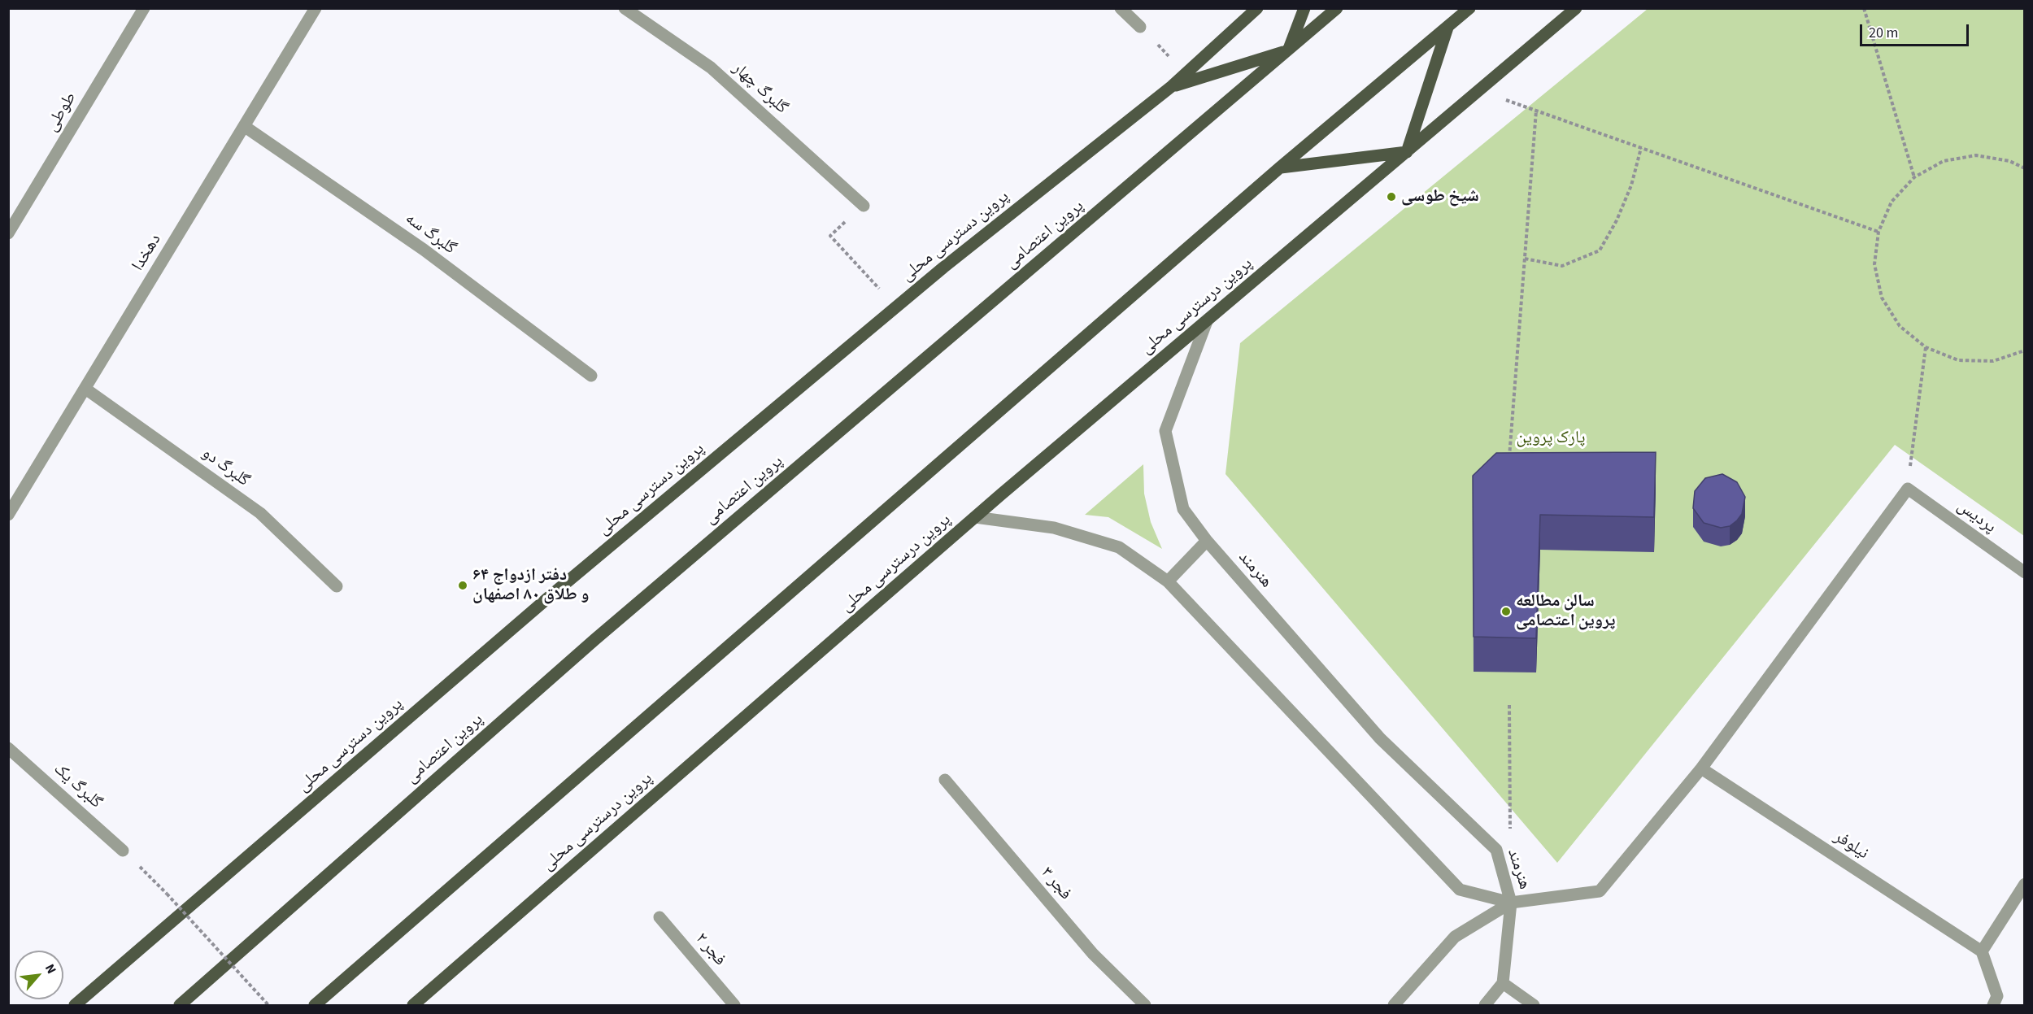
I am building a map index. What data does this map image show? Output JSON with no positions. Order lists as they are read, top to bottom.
{
  "streets": {
    "main road": ["پروین اعتصامی", "پروین دسترسی محلی", "پروین درسترسی محلی"],
    "street": [
      "گلبرگ چهار",
      "طوطی",
      "گلبرگ سه",
      "دهخدا",
      "گلبرگ دو",
      "پردیس",
      "هنرمند",
      "گلبرگ یک",
      "نیلوفر",
      "فجر ۳",
      "فجر ۲"
    ]
  },
  "crossings": [
    ["گلبرگ سه", "دهخدا"],
    ["دهخدا", "گلبرگ دو"],
    ["پروین درسترسی محلی", "هنرمند"]
  ],
  "parks": ["پارک پروین"],
  "places": ["شیخ طوسی", "دفتر ازدواج ۶۴ و طلاق ۸۰ اصفهان", "سالن مطالعه پروین اعتصامی"],
  "scale_bar": "20 m",
  "north": "top right"
}
